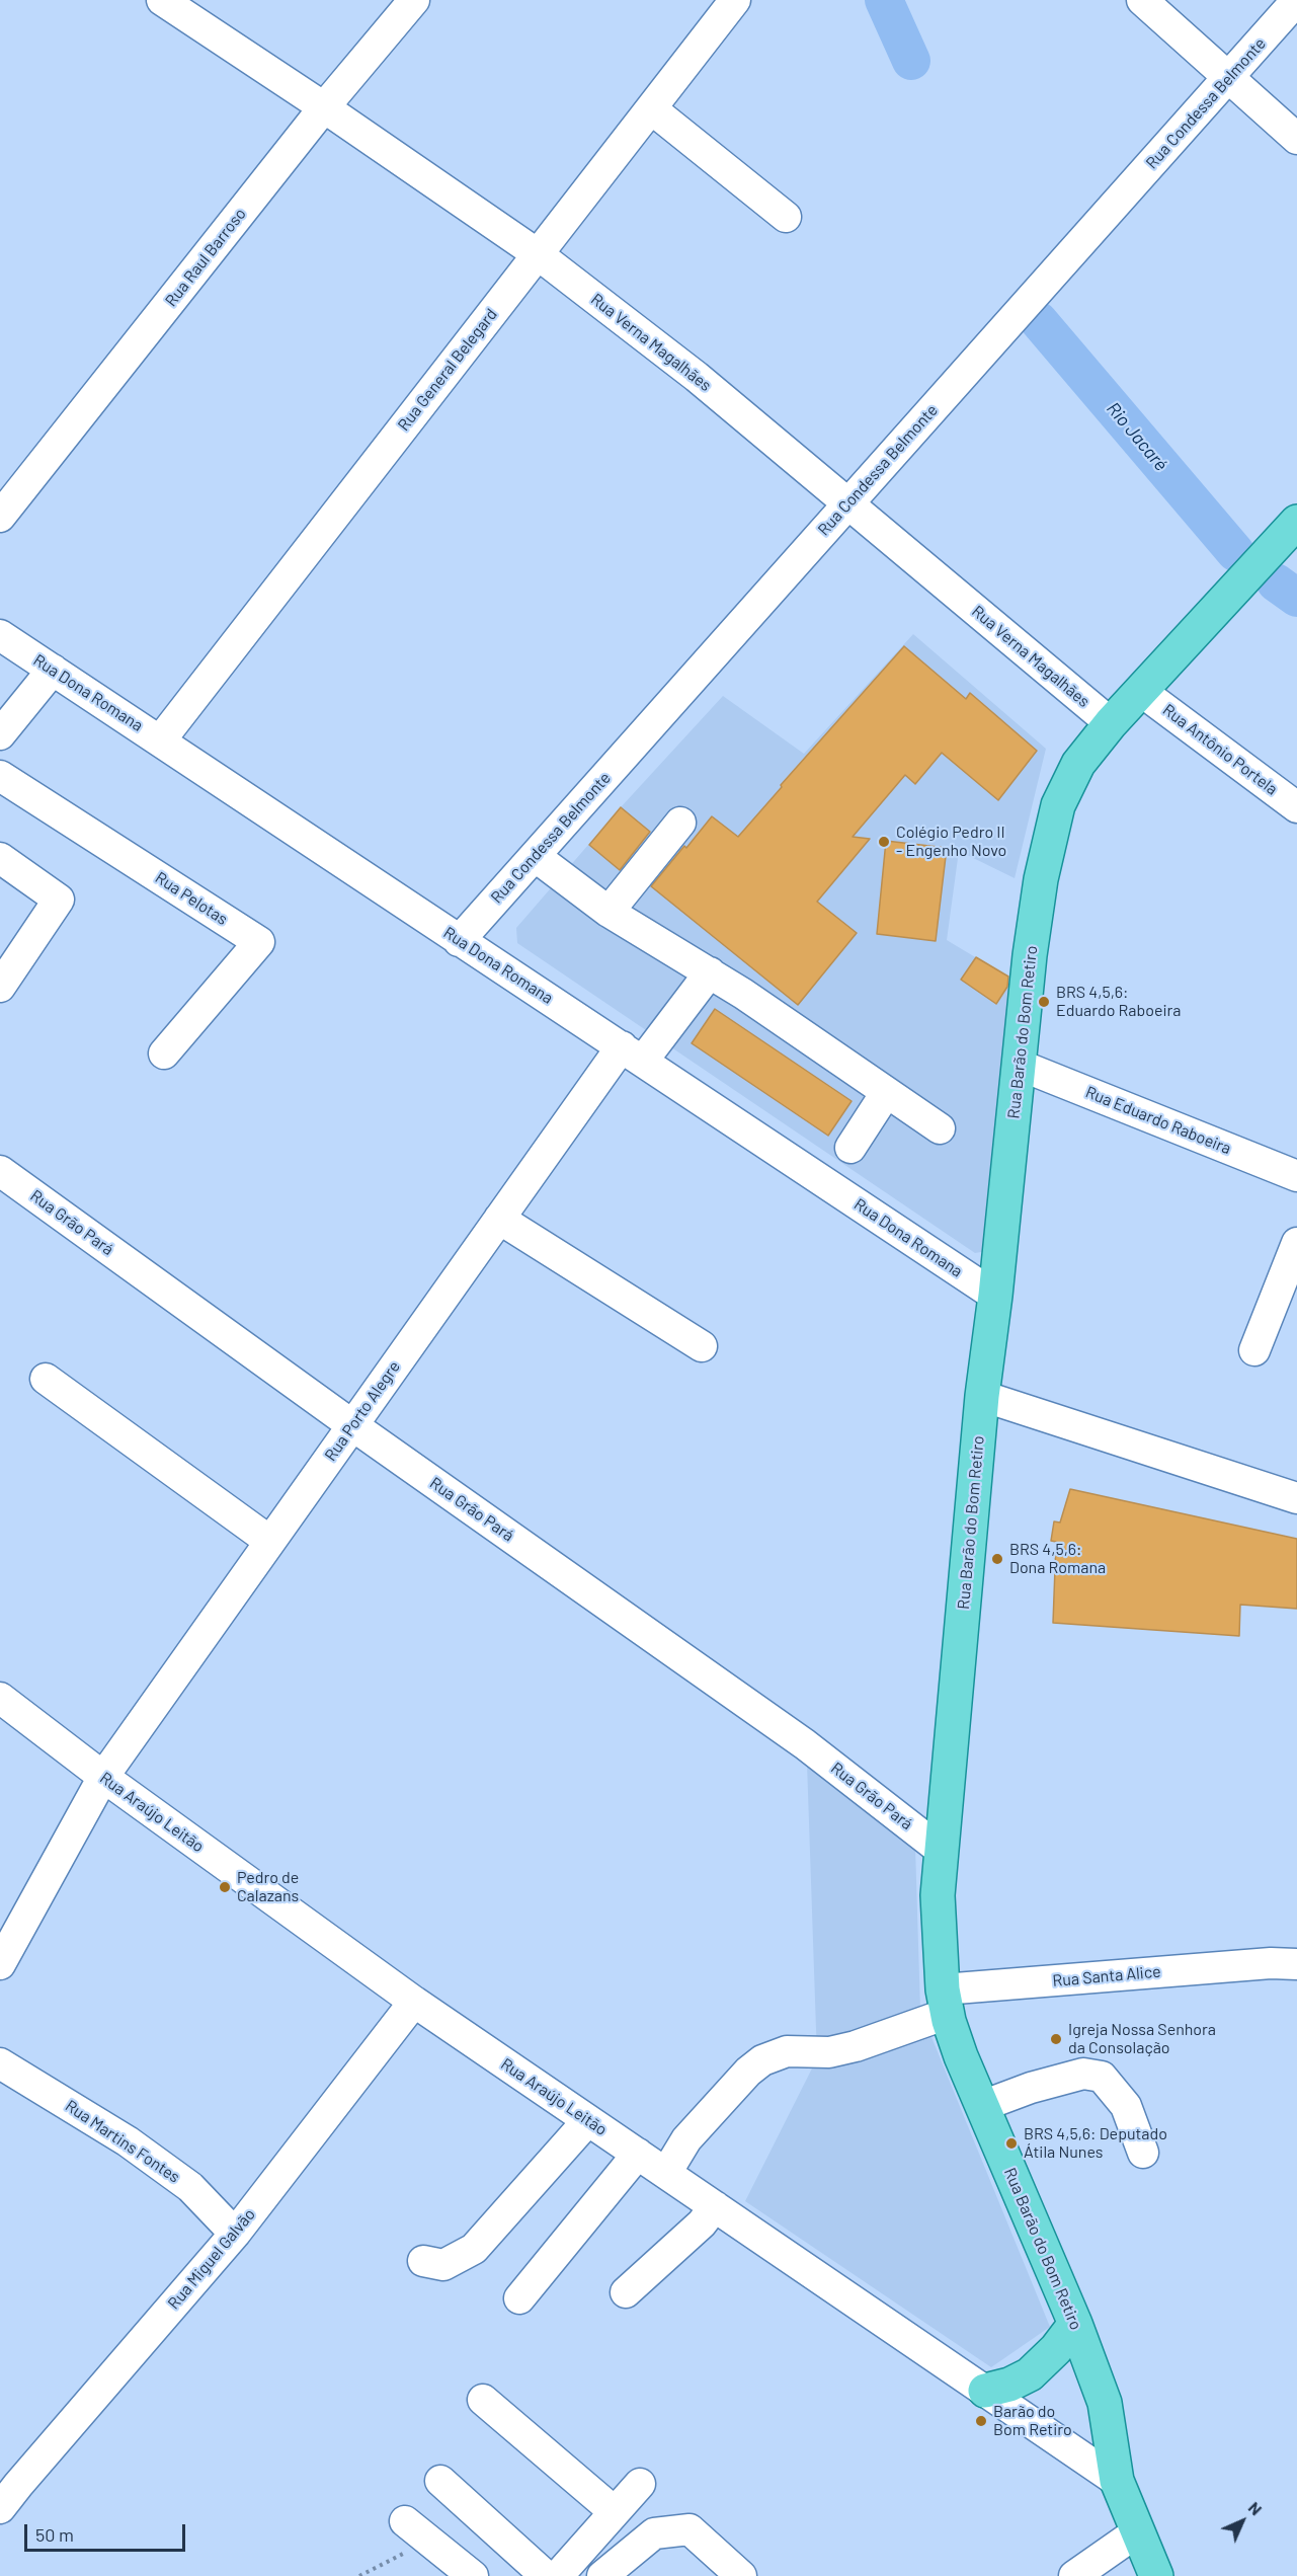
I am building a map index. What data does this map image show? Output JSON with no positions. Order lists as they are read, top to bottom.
{
  "streets": {
    "main road": ["Rua Barão do Bom Retiro"],
    "street": [
      "Rua Condessa Belmonte",
      "Rua Raul Barroso",
      "Rua Verna Magalhães",
      "Rua General Belegard",
      "Rua Dona Romana",
      "Rua Antônio Portela",
      "Rua Pelotas",
      "Rua Eduardo Raboeira",
      "Rua Grão Pará",
      "Rua Porto Alegre",
      "Rua Araújo Leitão",
      "Rua Santa Alice",
      "Rua Martins Fontes",
      "Rua Miguel Galvão"
    ]
  },
  "crossings": [
    ["Rua Condessa Belmonte", "Rua Verna Magalhães"],
    ["Rua Condessa Belmonte", "Rua Dona Romana"],
    ["Rua Raul Barroso", "Rua Verna Magalhães"],
    ["Rua Verna Magalhães", "Rua General Belegard"],
    ["Rua Verna Magalhães", "Rua Barão do Bom Retiro"],
    ["Rua General Belegard", "Rua Dona Romana"],
    ["Rua Dona Romana", "Rua Barão do Bom Retiro"],
    ["Rua Dona Romana", "Rua Porto Alegre"],
    ["Rua Antônio Portela", "Rua Barão do Bom Retiro"],
    ["Rua Barão do Bom Retiro", "Rua Eduardo Raboeira"],
    ["Rua Barão do Bom Retiro", "Rua Grão Pará"],
    ["Rua Barão do Bom Retiro", "Rua Araújo Leitão"],
    ["Rua Barão do Bom Retiro", "Rua Santa Alice"],
    ["Rua Grão Pará", "Rua Porto Alegre"],
    ["Rua Porto Alegre", "Rua Araújo Leitão"],
    ["Rua Araújo Leitão", "Rua Santa Alice"],
    ["Rua Araújo Leitão", "Rua Miguel Galvão"],
    ["Rua Martins Fontes", "Rua Miguel Galvão"]
  ],
  "water": ["Rio Jacaré"],
  "places": [
    "Colégio Pedro II - Engenho Novo",
    "BRS 4,5,6: Eduardo Raboeira",
    "BRS 4,5,6: Dona Romana",
    "Pedro de Calazans",
    "Igreja Nossa Senhora da Consolação",
    "BRS 4,5,6: Deputado Átila Nunes",
    "Barão do Bom Retiro"
  ],
  "scale_bar": "50 m",
  "north": "top right"
}
